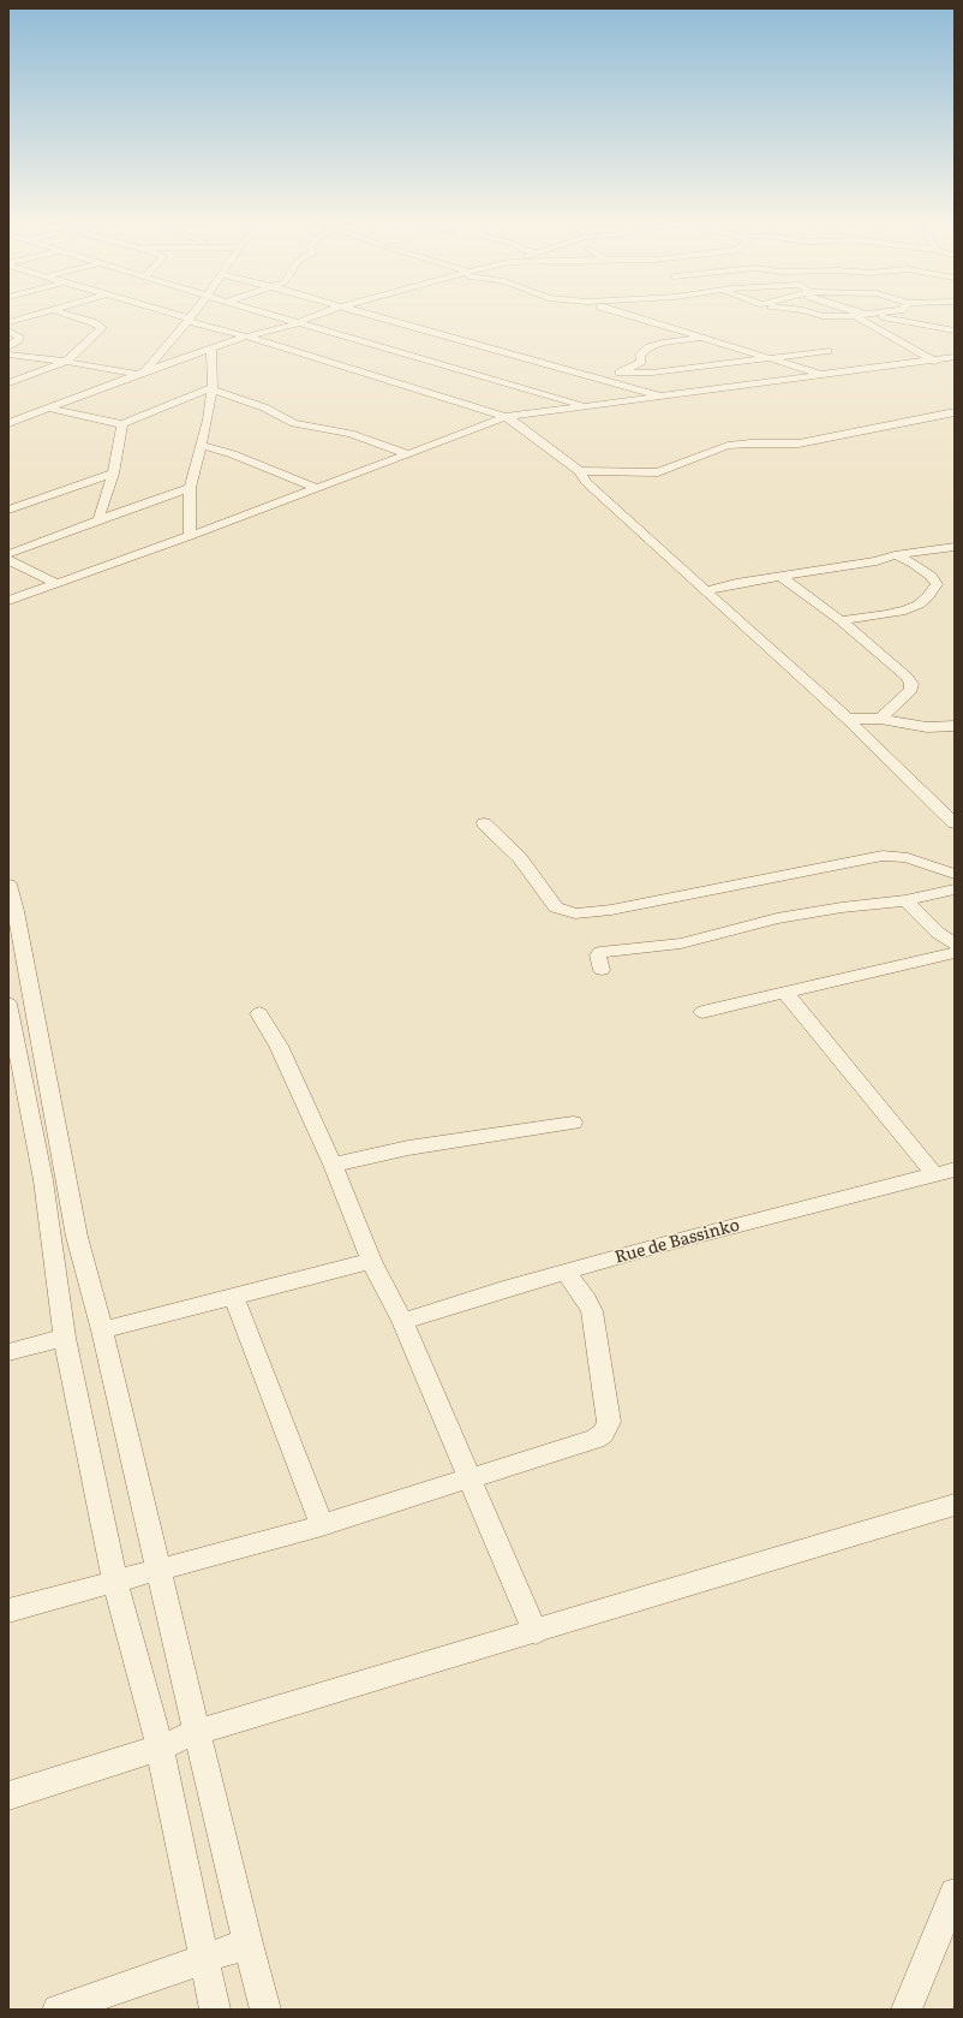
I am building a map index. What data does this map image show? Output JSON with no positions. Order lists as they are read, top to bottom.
{
  "streets": {
    "street": ["Rue de Bassinko"]
  }
}
